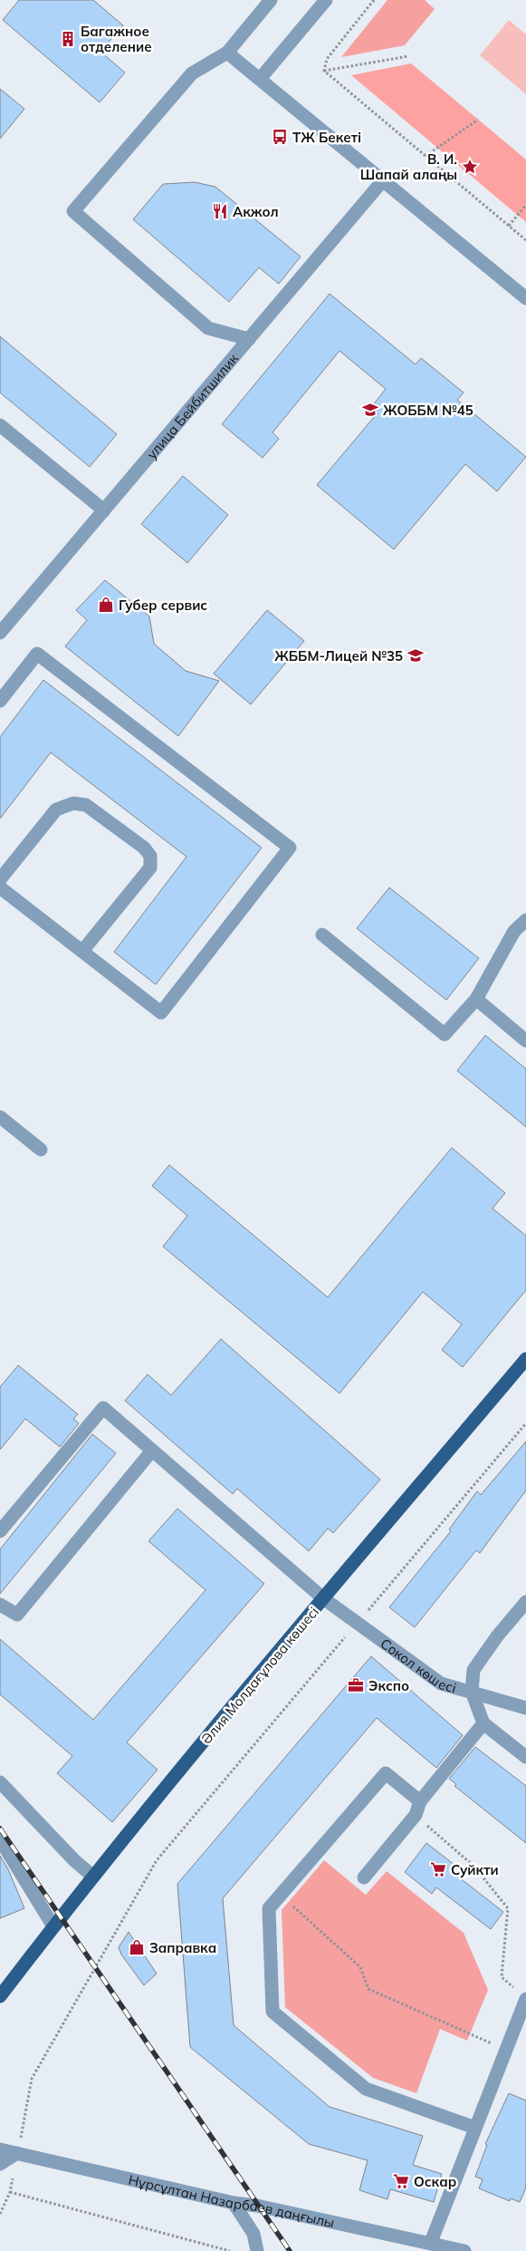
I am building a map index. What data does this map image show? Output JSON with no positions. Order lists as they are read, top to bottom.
{
  "streets": {
    "main road": ["Әлия Молдағұлова көшесі"],
    "street": ["улица Бейбитшилик", "Сокол көшесі", "Нұрсұлтан Назарбаев даңғылы"]
  },
  "crossings": [
    ["Сокол көшесі", "Әлия Молдағұлова көшесі"]
  ],
  "places": {
    "building": ["Багажное отделение"],
    "bus stop": ["ТЖ Бекеті"],
    "place": ["В. И. Шапай алаңы"],
    "restaurant": ["Акжол"],
    "school or university": ["ЖОББМ №45", "ЖББМ-Лицей №35"],
    "shop": ["Губер сервис", "Заправка"],
    "office": ["Экспо"],
    "supermarket": ["Суйкти", "Оскар"]
  }
}
